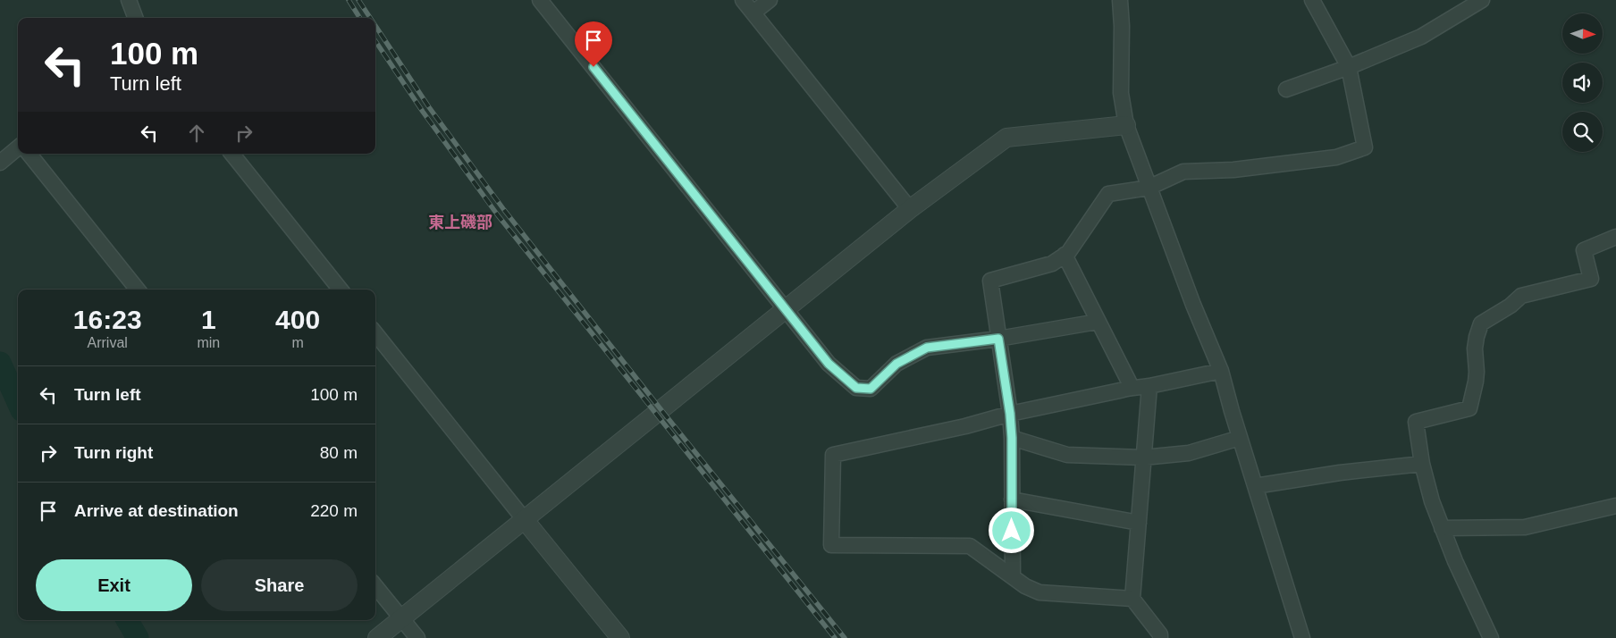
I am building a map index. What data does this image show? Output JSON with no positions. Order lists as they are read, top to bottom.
{
  "districts": ["東上磯部"],
  "north": "right",
  "page": {
    "turn": ["100 m", "Turn left"],
    "eta": [
      "16:23",
      "Arrival",
      "1",
      "min",
      "400",
      "m"
    ],
    "list": [
      {
        "name": "Turn left",
        "value": "100 m"
      },
      {
        "name": "Turn right",
        "value": "80 m"
      },
      {
        "name": "Arrive at destination",
        "value": "220 m"
      }
    ],
    "buttons": ["Exit", "Share"]
  }
}
